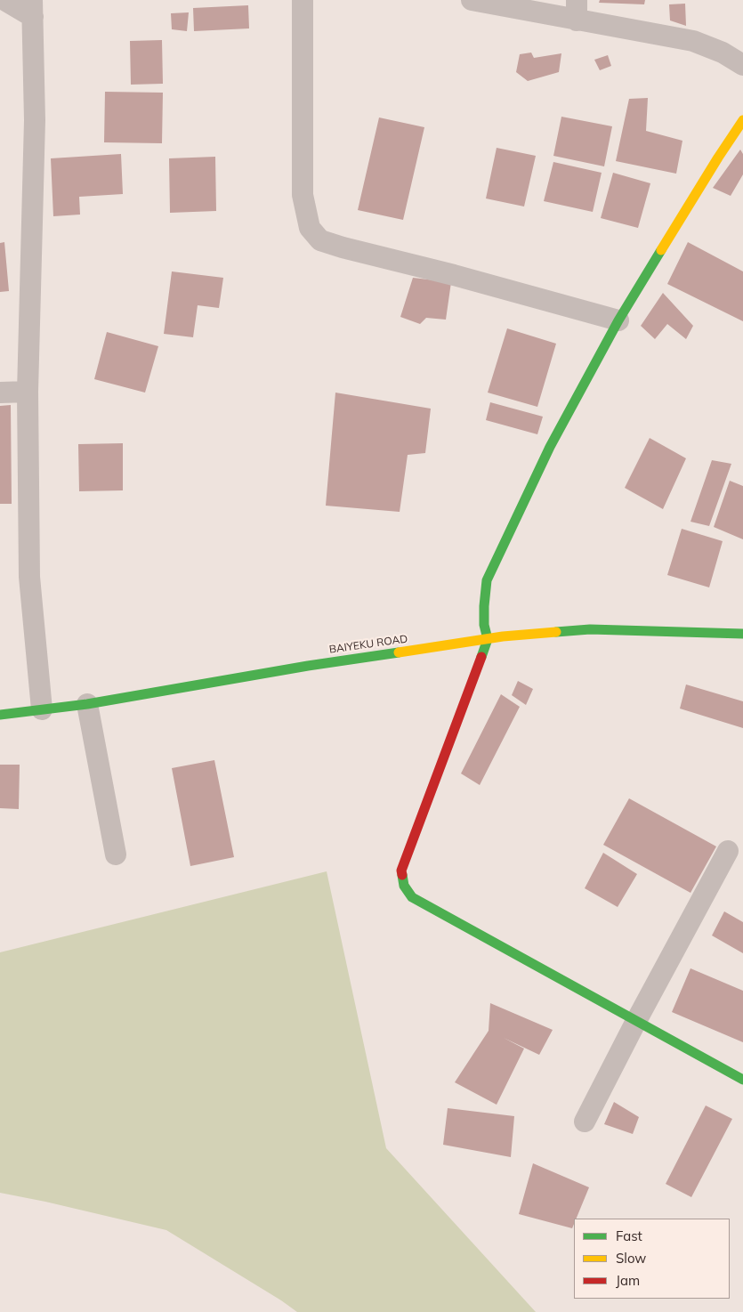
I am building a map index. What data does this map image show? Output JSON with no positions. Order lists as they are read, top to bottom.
{
  "streets": {
    "street": ["BAIYEKU ROAD"]
  },
  "legend": ["Fast", "Slow", "Jam"]
}
